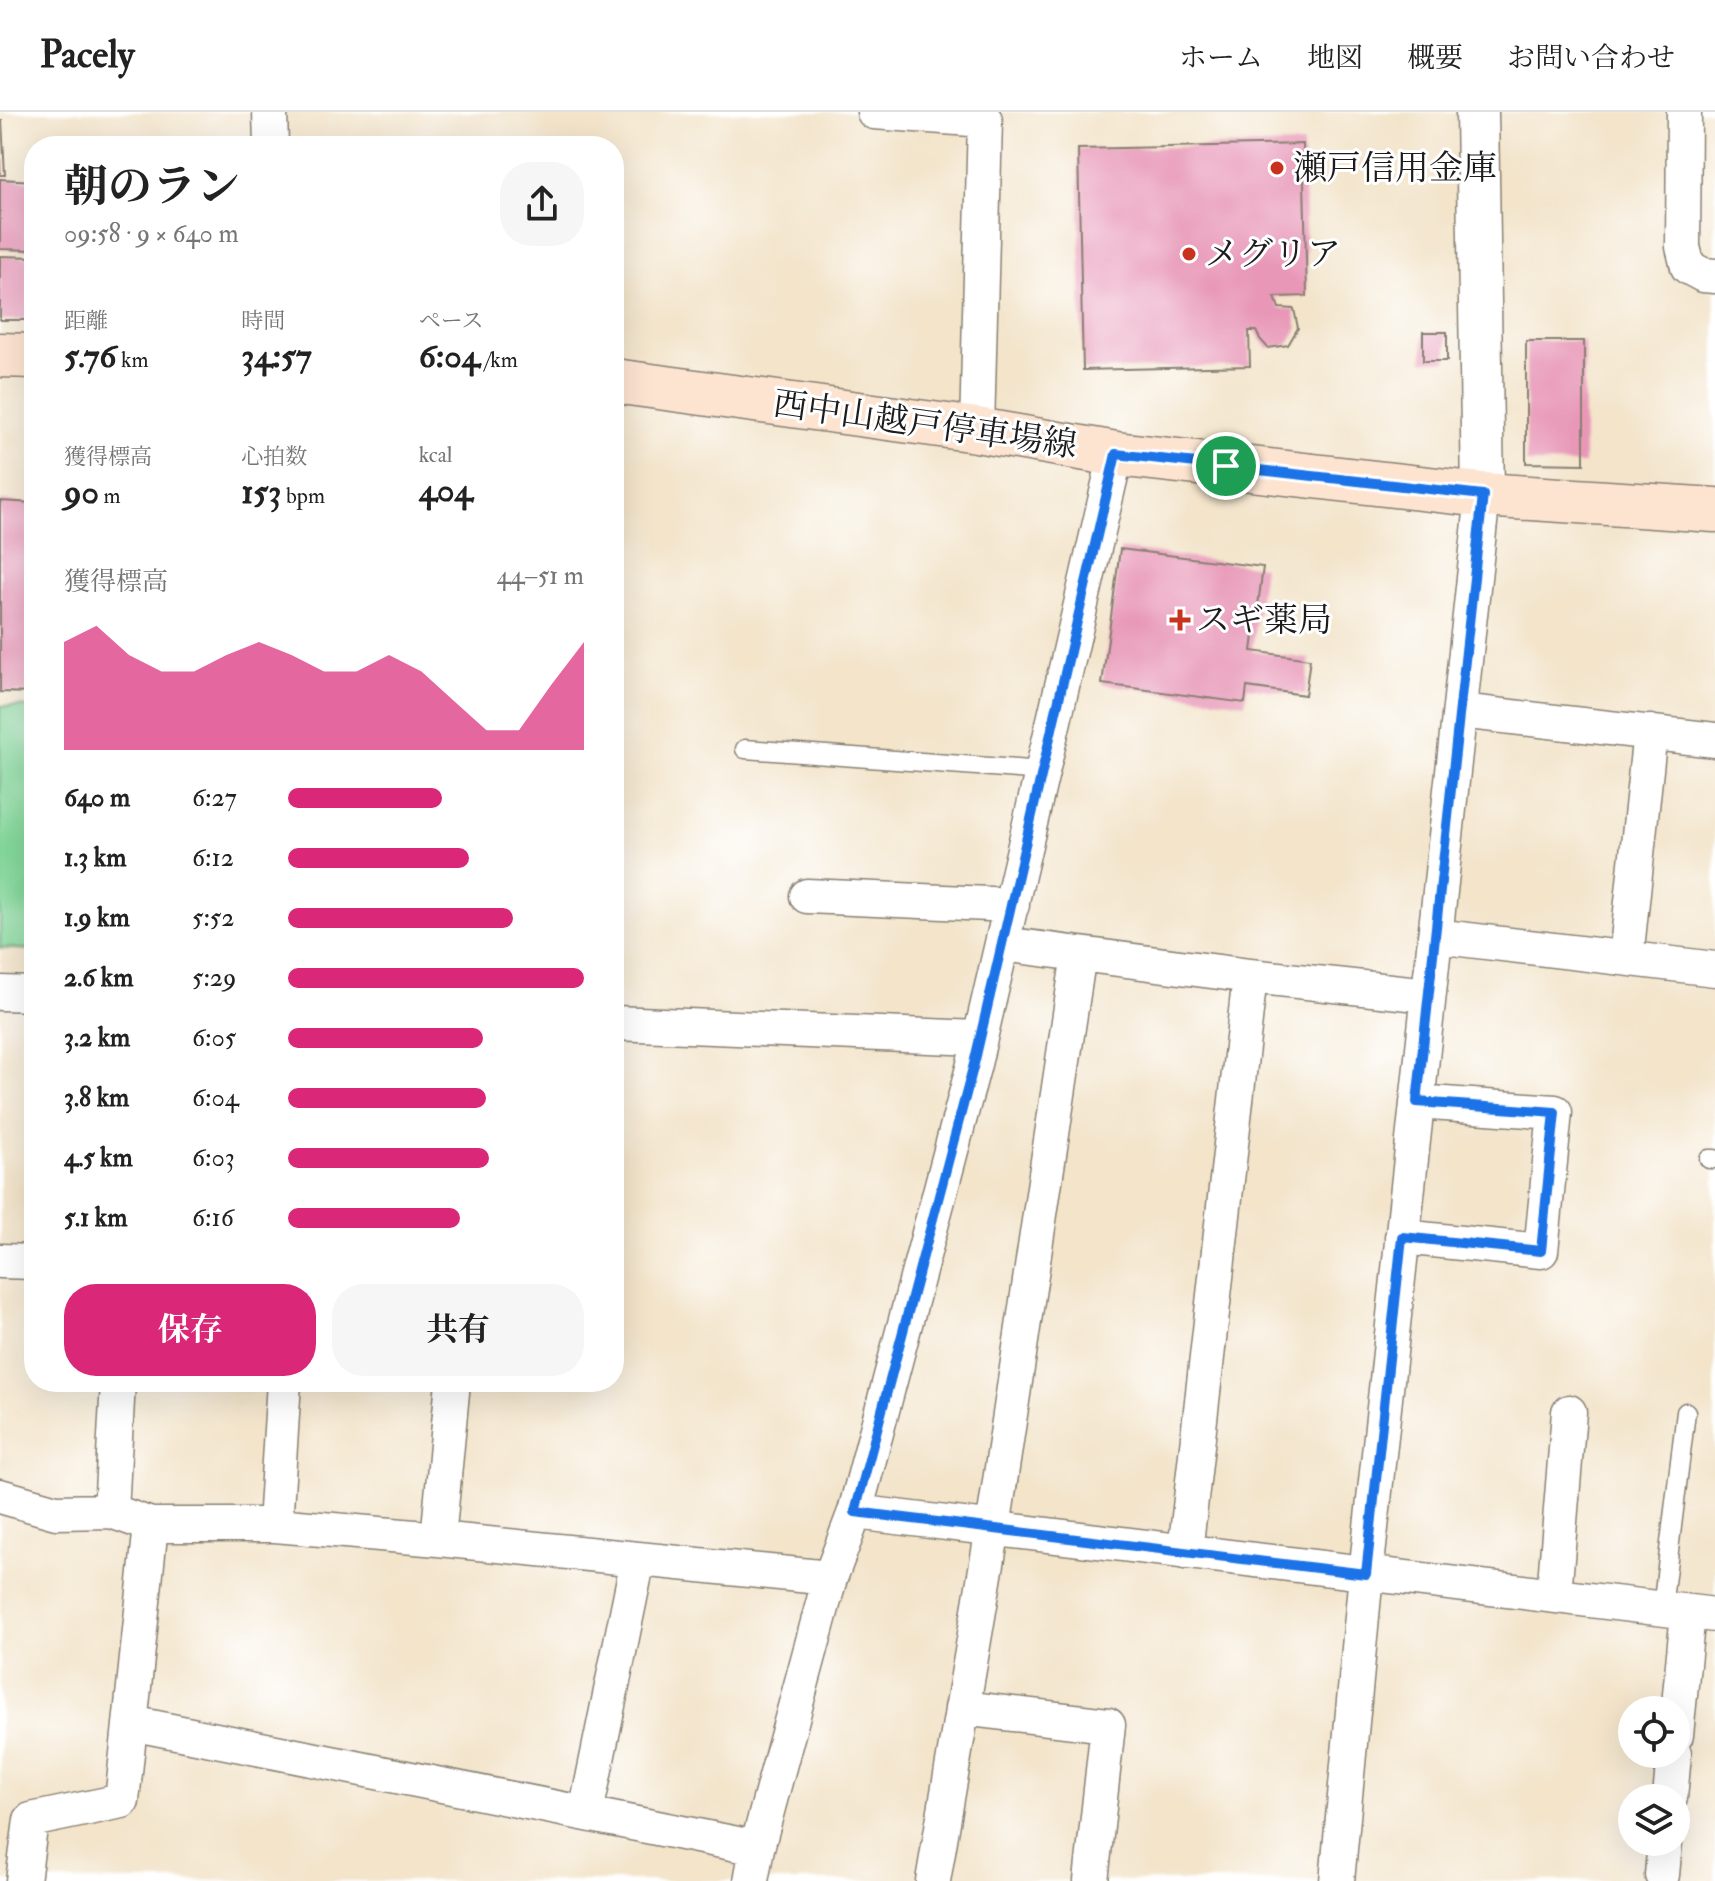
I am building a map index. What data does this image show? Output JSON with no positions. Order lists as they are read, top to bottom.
{
  "streets": {
    "main road": ["西中山越戸停車場線"]
  },
  "places": {
    "other": ["瀬戸信用金庫", "メグリア"],
    "health": ["スギ薬局"]
  },
  "page": {
    "header": "Pacely",
    "nav": [
      "ホーム",
      "地図",
      "概要",
      "お問い合わせ"
    ],
    "heading": ["朝のラン", "09:58 · 9 × 640 m"],
    "stats": [
      ["距離", "5.76 km"],
      ["時間", "34:57"],
      ["ペース", "6:04 /km"],
      ["獲得標高", "90 m"],
      ["心拍数", "153 bpm"],
      ["kcal", "404"]
    ],
    "chart": ["獲得標高", "44–51 m"],
    "list": [
      {
        "name": "640 m",
        "note": "6:27"
      },
      {
        "name": "1.3 km",
        "note": "6:12"
      },
      {
        "name": "1.9 km",
        "note": "5:52"
      },
      {
        "name": "2.6 km",
        "note": "5:29"
      },
      {
        "name": "3.2 km",
        "note": "6:05"
      },
      {
        "name": "3.8 km",
        "note": "6:04"
      },
      {
        "name": "4.5 km",
        "note": "6:03"
      },
      {
        "name": "5.1 km",
        "note": "6:16"
      }
    ],
    "buttons": ["保存", "共有"]
  }
}
